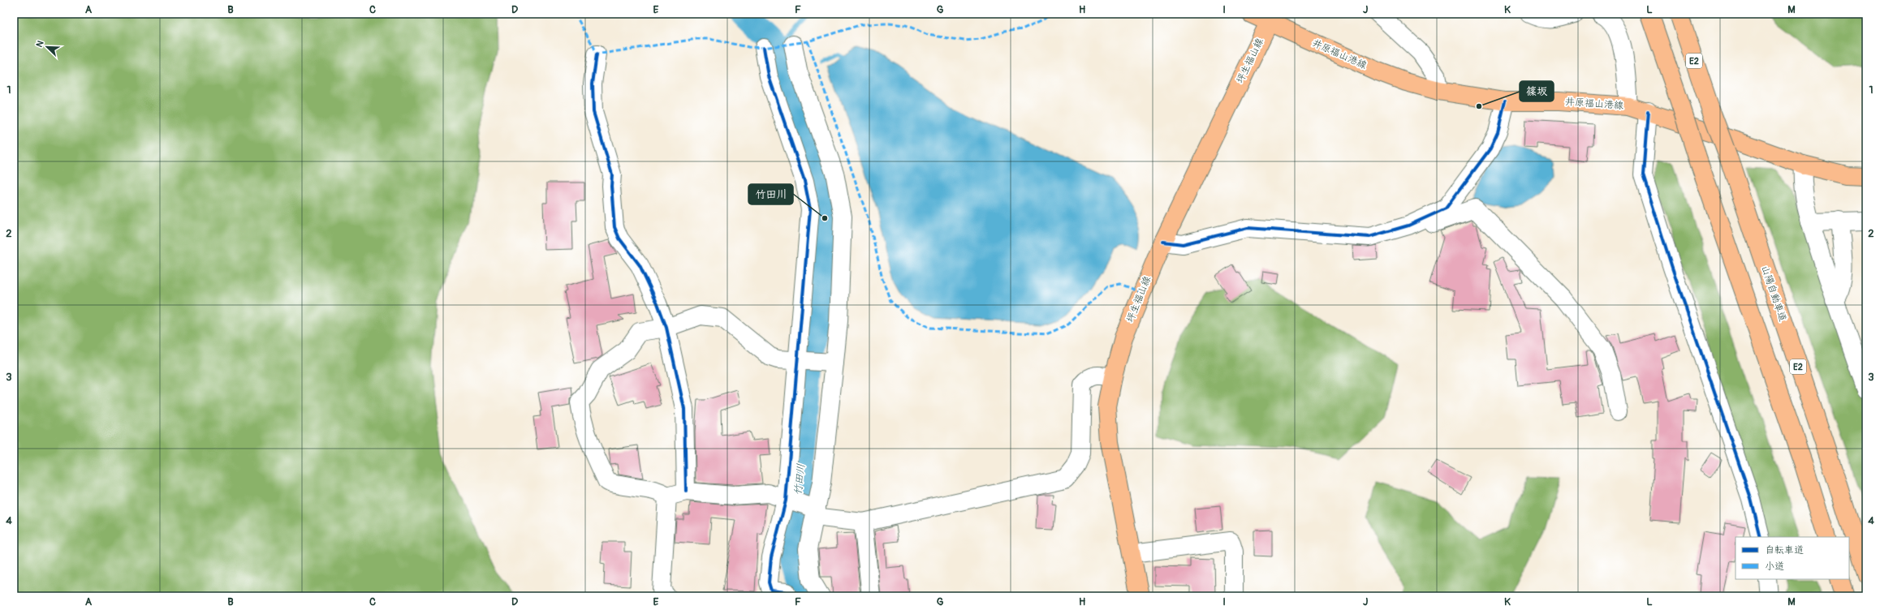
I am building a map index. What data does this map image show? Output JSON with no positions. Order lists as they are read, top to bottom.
{
  "streets": {
    "main road": [
      "井原福山港線",
      "坪生福山線",
      "E2",
      "山陽自動車道"
    ]
  },
  "crossings": [
    ["井原福山港線", "坪生福山線"]
  ],
  "water": ["竹田川"],
  "places": ["篠坂", "竹田川"],
  "legend": ["自転車道", "小道"],
  "north": "top left",
  "grid": {
    "columns": [
      "A",
      "B",
      "C",
      "D",
      "E",
      "F",
      "G",
      "H",
      "I",
      "J",
      "K",
      "L",
      "M"
    ],
    "rows": [
      "1",
      "2",
      "3",
      "4"
    ]
  }
}
